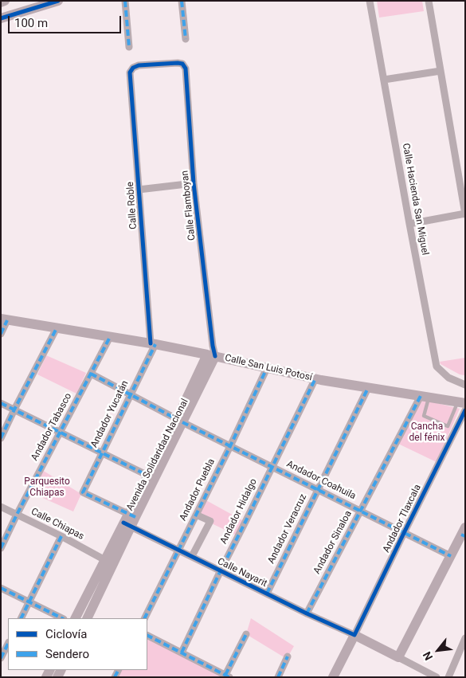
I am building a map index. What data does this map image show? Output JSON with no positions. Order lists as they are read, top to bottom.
{
  "streets": {
    "main road": ["Calle San Luis Potosí", "Avenida Solidaridad Nacional", "Calle Nayarit"],
    "street": [
      "Calle Hacienda San Miguel",
      "Calle Roble",
      "Calle Flamboyan",
      "Andador Yucatán",
      "Andador Tabasco",
      "Andador Coahuila",
      "Andador Puebla",
      "Andador Hidalgo",
      "Andador Tlaxcala",
      "Calle Chiapas",
      "Andador Veracruz",
      "Andador Sinaloa"
    ]
  },
  "crossings": [
    ["Calle Roble", "Calle Flamboyan"],
    ["Calle Roble", "Calle San Luis Potosí"],
    ["Calle Roble", "Andador Yucatán"],
    ["Calle Flamboyan", "Calle San Luis Potosí"],
    ["Calle Flamboyan", "Avenida Solidaridad Nacional"],
    ["Calle San Luis Potosí", "Andador Yucatán"],
    ["Calle San Luis Potosí", "Andador Tabasco"],
    ["Calle San Luis Potosí", "Avenida Solidaridad Nacional"],
    ["Calle San Luis Potosí", "Andador Puebla"],
    ["Calle San Luis Potosí", "Andador Hidalgo"],
    ["Calle San Luis Potosí", "Andador Veracruz"],
    ["Calle San Luis Potosí", "Andador Sinaloa"],
    ["Andador Yucatán", "Andador Coahuila"],
    ["Andador Yucatán", "Calle Nayarit"],
    ["Andador Tabasco", "Andador Coahuila"],
    ["Andador Tabasco", "Calle Chiapas"],
    ["Avenida Solidaridad Nacional", "Andador Coahuila"],
    ["Avenida Solidaridad Nacional", "Calle Chiapas"],
    ["Avenida Solidaridad Nacional", "Calle Nayarit"],
    ["Andador Coahuila", "Andador Puebla"],
    ["Andador Coahuila", "Andador Hidalgo"],
    ["Andador Coahuila", "Andador Tlaxcala"],
    ["Andador Coahuila", "Andador Veracruz"],
    ["Andador Coahuila", "Andador Sinaloa"],
    ["Andador Puebla", "Calle Nayarit"],
    ["Andador Hidalgo", "Calle Nayarit"],
    ["Andador Tlaxcala", "Calle Nayarit"],
    ["Andador Veracruz", "Calle Nayarit"],
    ["Andador Sinaloa", "Calle Nayarit"]
  ],
  "parks": ["Cancha del fénix", "Parquesito Chiapas"],
  "legend": ["Ciclovía", "Sendero"],
  "scale_bar": "100 m",
  "north": "bottom left"
}
